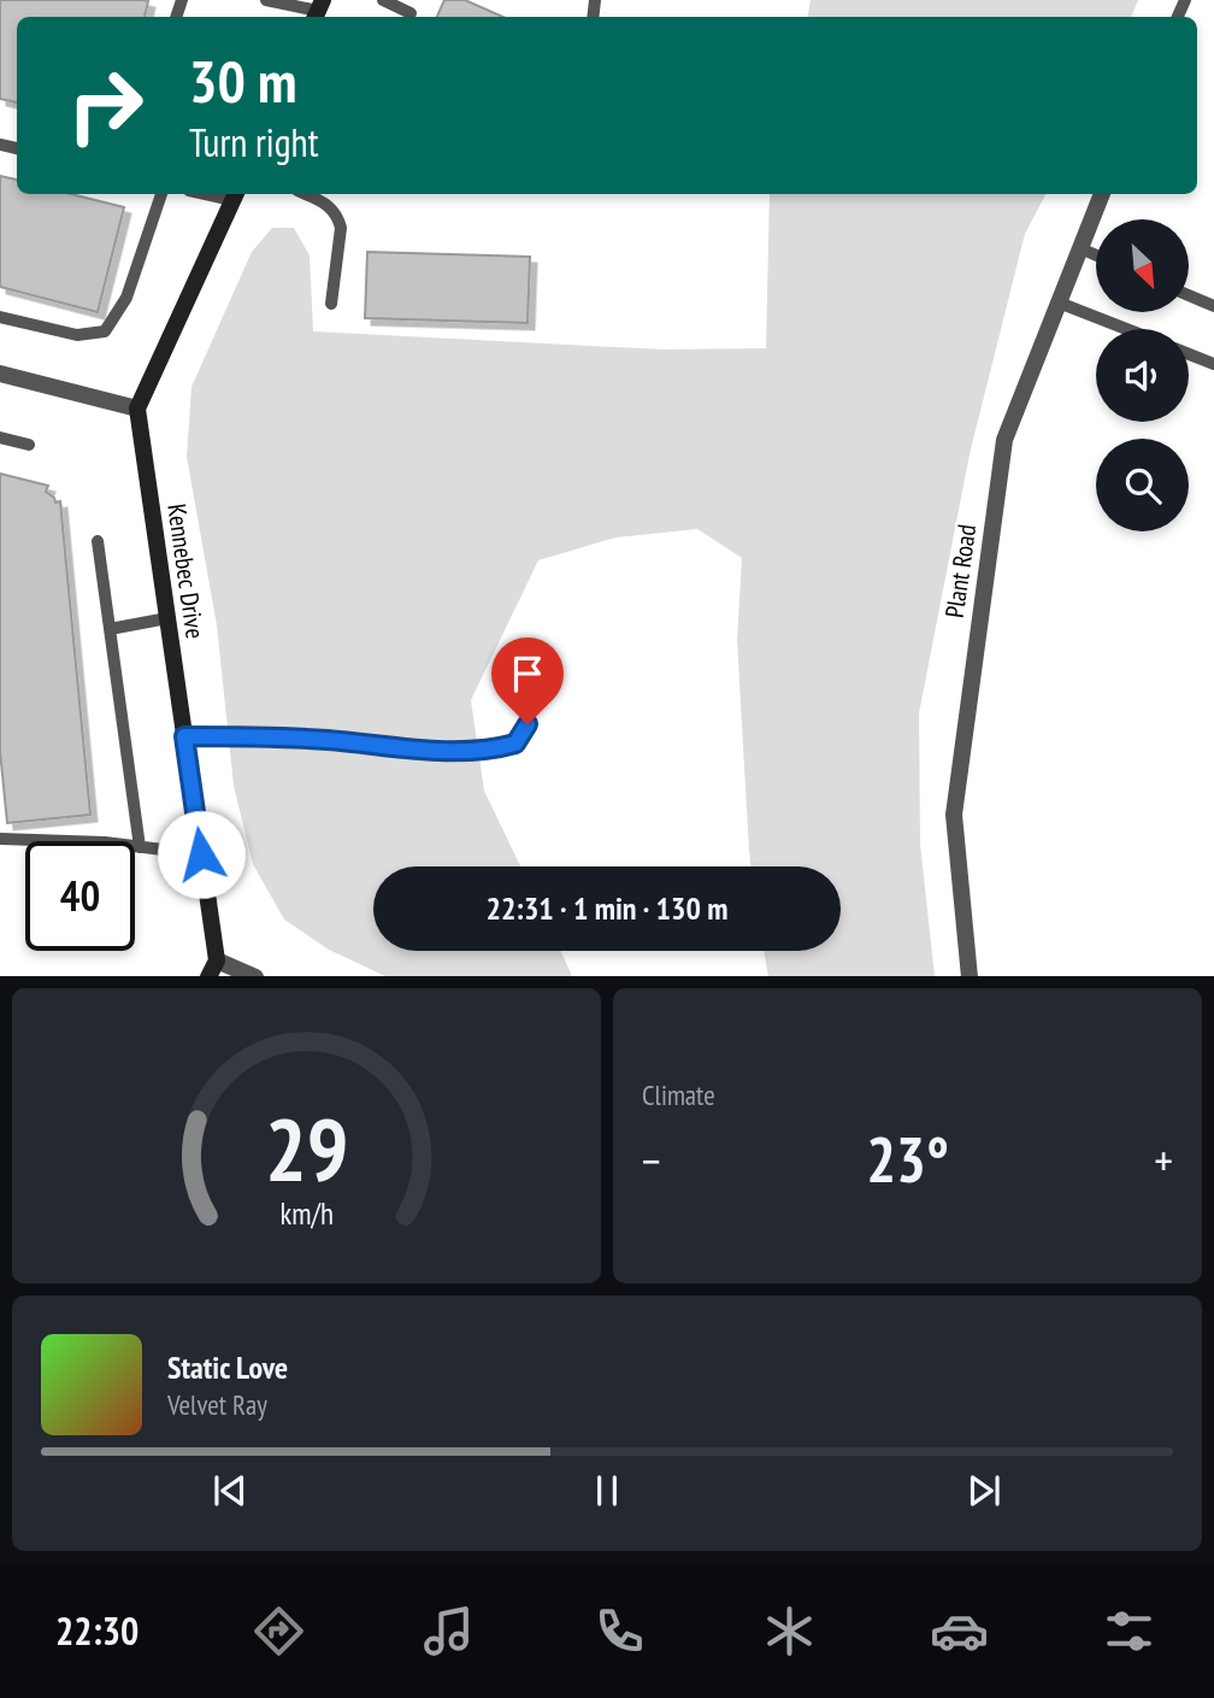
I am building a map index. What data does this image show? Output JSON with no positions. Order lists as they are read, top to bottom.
{
  "streets": {
    "street": ["Kennebec Drive", "Plant Road"]
  },
  "north": "bottom right",
  "page": {
    "turn": ["30 m", "Turn right"],
    "limit": "40",
    "trip": "22:31 · 1 min · 130 m",
    "tile": "Climate",
    "heat": ["−", "23°", "+"],
    "song": ["Static Love", "Velvet Ray"],
    "tabs": "22:30",
    "gauge": ["29", "km/h"]
  }
}
